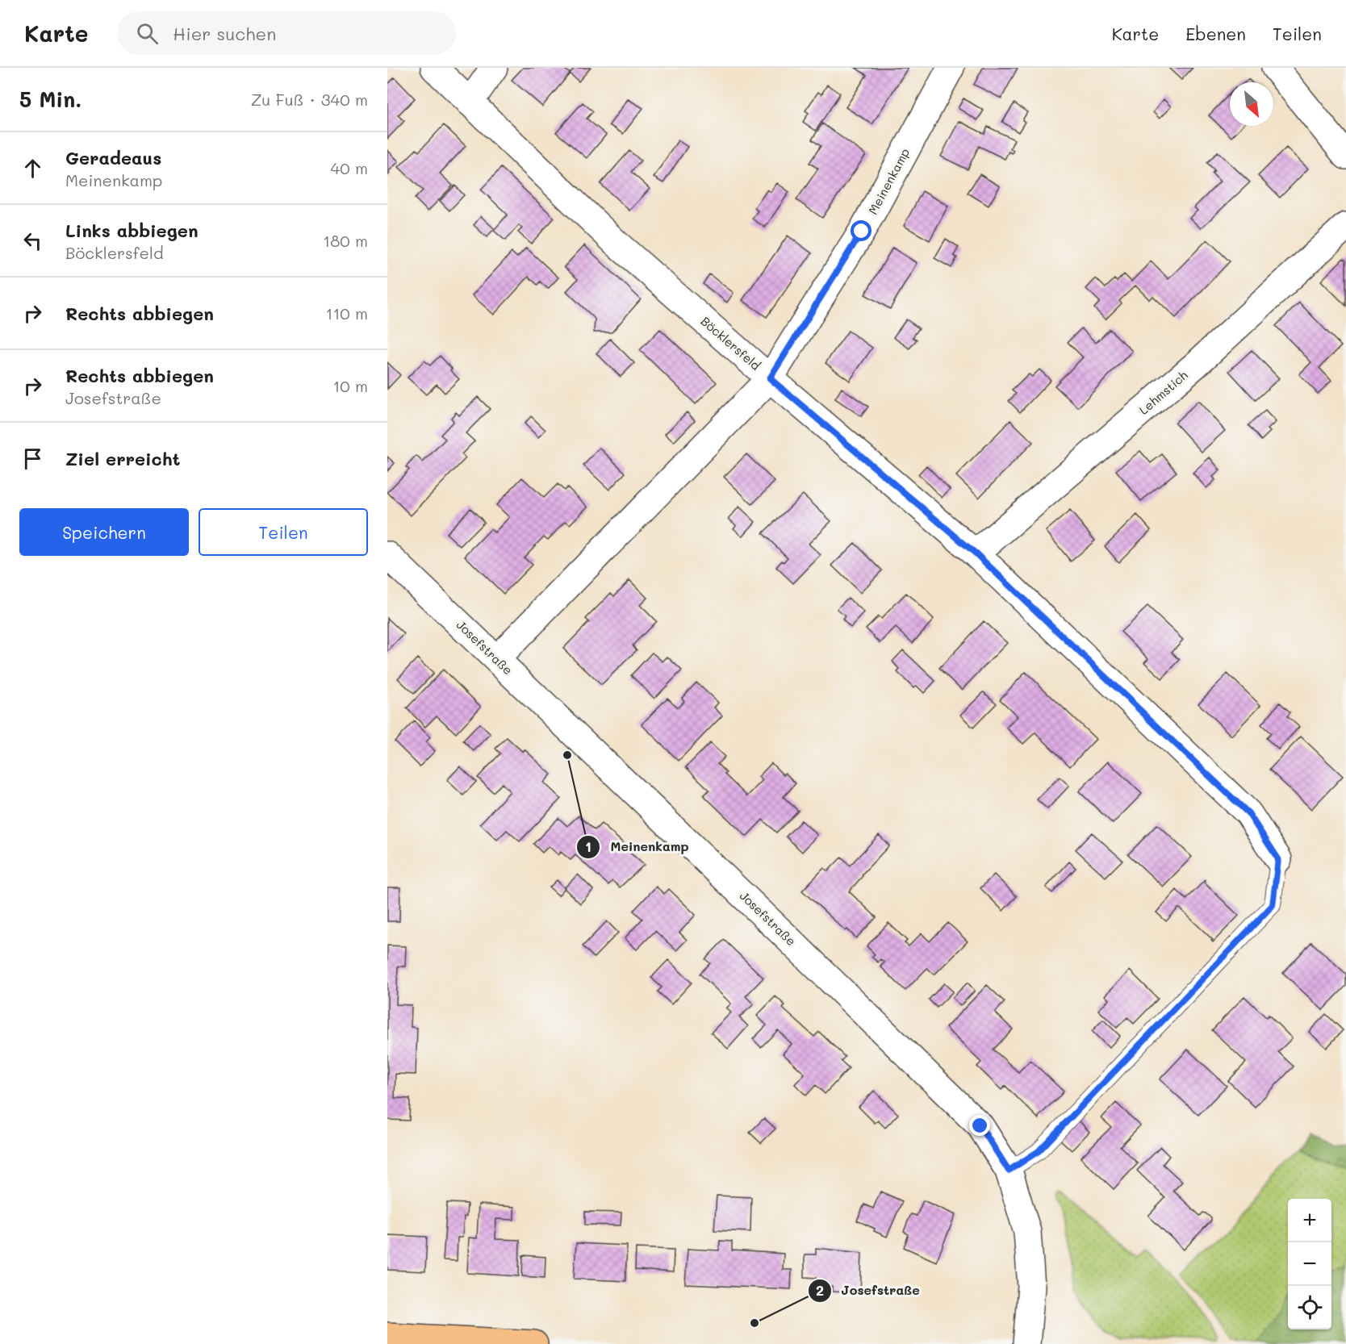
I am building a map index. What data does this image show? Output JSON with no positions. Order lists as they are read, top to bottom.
{
  "streets": {
    "street": [
      "Meinenkamp",
      "Böcklersfeld",
      "Lehmstich",
      "Josefstraße"
    ]
  },
  "crossings": [
    ["Meinenkamp", "Böcklersfeld"],
    ["Meinenkamp", "Josefstraße"],
    ["Böcklersfeld", "Lehmstich"]
  ],
  "places": ["Meinenkamp", "Josefstraße"],
  "north": "bottom right",
  "page": {
    "header": "Karte",
    "search": "Hier suchen",
    "nav": ["Karte", "Ebenen", "Teilen"],
    "heading": ["5 Min.", "Zu Fuß · 340 m"],
    "list": [
      ["Geradeaus", "Meinenkamp", "40 m"],
      ["Links abbiegen", "Böcklersfeld", "180 m"],
      ["Rechts abbiegen", "110 m"],
      ["Rechts abbiegen", "Josefstraße", "10 m"],
      "Ziel erreicht"
    ],
    "buttons": ["Speichern", "Teilen"],
    "map_buttons": ["+", "−"]
  }
}
